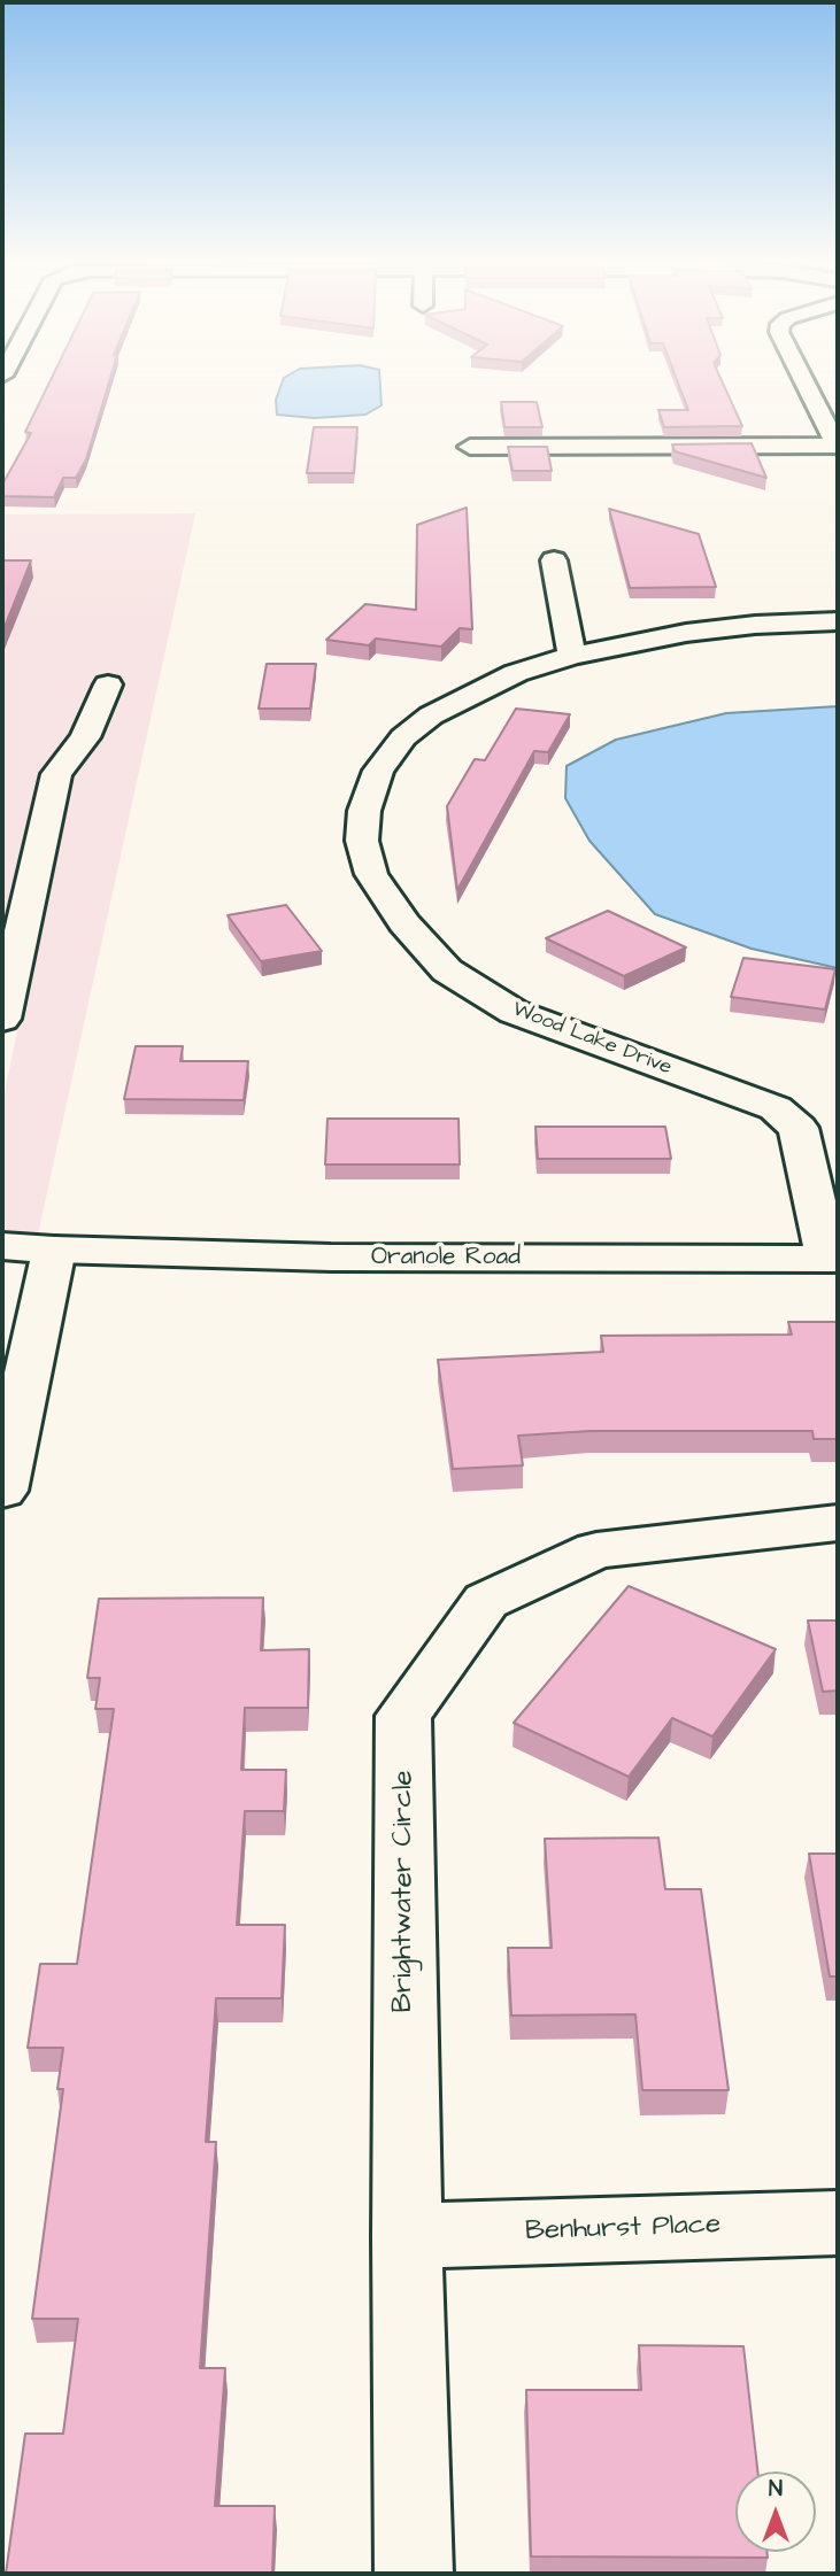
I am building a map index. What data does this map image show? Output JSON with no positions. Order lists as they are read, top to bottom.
{
  "streets": {
    "street": [
      "Wood Lake Drive",
      "Oranole Road",
      "Brightwater Circle",
      "Benhurst Place"
    ]
  },
  "crossings": [
    ["Wood Lake Drive", "Oranole Road"],
    ["Brightwater Circle", "Benhurst Place"]
  ],
  "north": "top"
}
